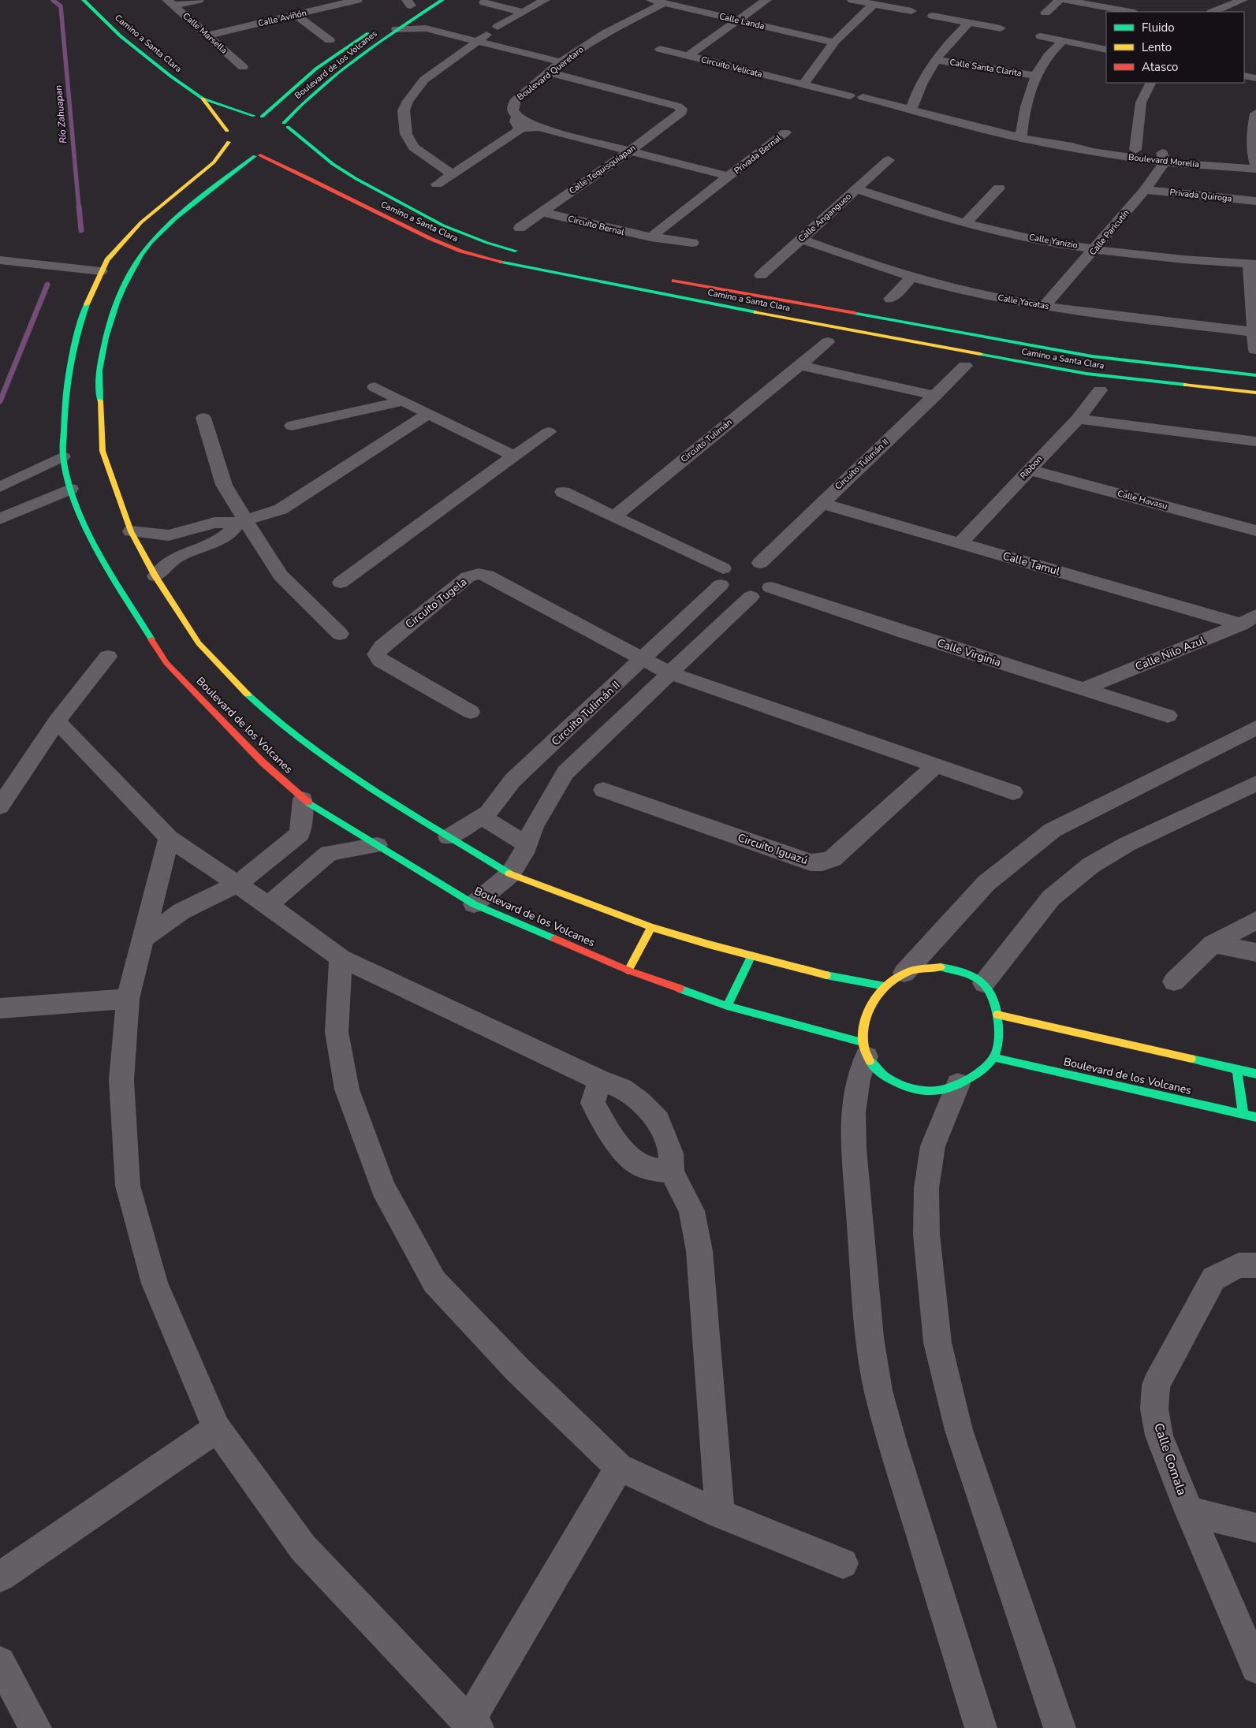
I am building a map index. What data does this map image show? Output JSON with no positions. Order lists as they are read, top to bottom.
{
  "streets": {
    "street": [
      "Calle Aviñón",
      "Calle Landa",
      "Calle Marsella",
      "Camino a Santa Clara",
      "Boulevard de los Volcanes",
      "Circuito Velicata",
      "Calle Santa Clarita",
      "Boulevard Queretaro",
      "Privada Bernal",
      "Boulevard Morelia",
      "Calle Tequisquiapan",
      "Privada Quiroga",
      "Calle Angangueo",
      "Circuito Bernal",
      "Calle Paricutín",
      "Calle Yanizio",
      "Calle Yacatas",
      "Circuito Tulimán",
      "Circuito Tulimán II",
      "Ribbon",
      "Calle Havasu",
      "Calle Tamul",
      "Circuito Tugela",
      "Calle Virginia",
      "Calle Nilo Azul",
      "Circuito Iguazú",
      "Calle Comala"
    ]
  },
  "crossings": [
    ["Calle Aviñón", "Calle Marsella"],
    ["Calle Landa", "Boulevard Queretaro"],
    ["Camino a Santa Clara", "Boulevard de los Volcanes"],
    ["Boulevard Queretaro", "Calle Tequisquiapan"],
    ["Boulevard Morelia", "Calle Paricutín"],
    ["Calle Tequisquiapan", "Circuito Bernal"],
    ["Privada Quiroga", "Calle Paricutín"],
    ["Calle Angangueo", "Calle Yanizio"],
    ["Calle Angangueo", "Calle Yacatas"],
    ["Calle Paricutín", "Calle Yanizio"],
    ["Calle Paricutín", "Calle Yacatas"],
    ["Circuito Tulimán II", "Calle Tamul"],
    ["Circuito Tulimán II", "Circuito Tugela"],
    ["Ribbon", "Calle Havasu"],
    ["Ribbon", "Calle Tamul"],
    ["Calle Tamul", "Calle Nilo Azul"],
    ["Calle Virginia", "Calle Nilo Azul"]
  ],
  "water": ["Río Zahuapan"],
  "legend": ["Fluido", "Lento", "Atasco"]
}
